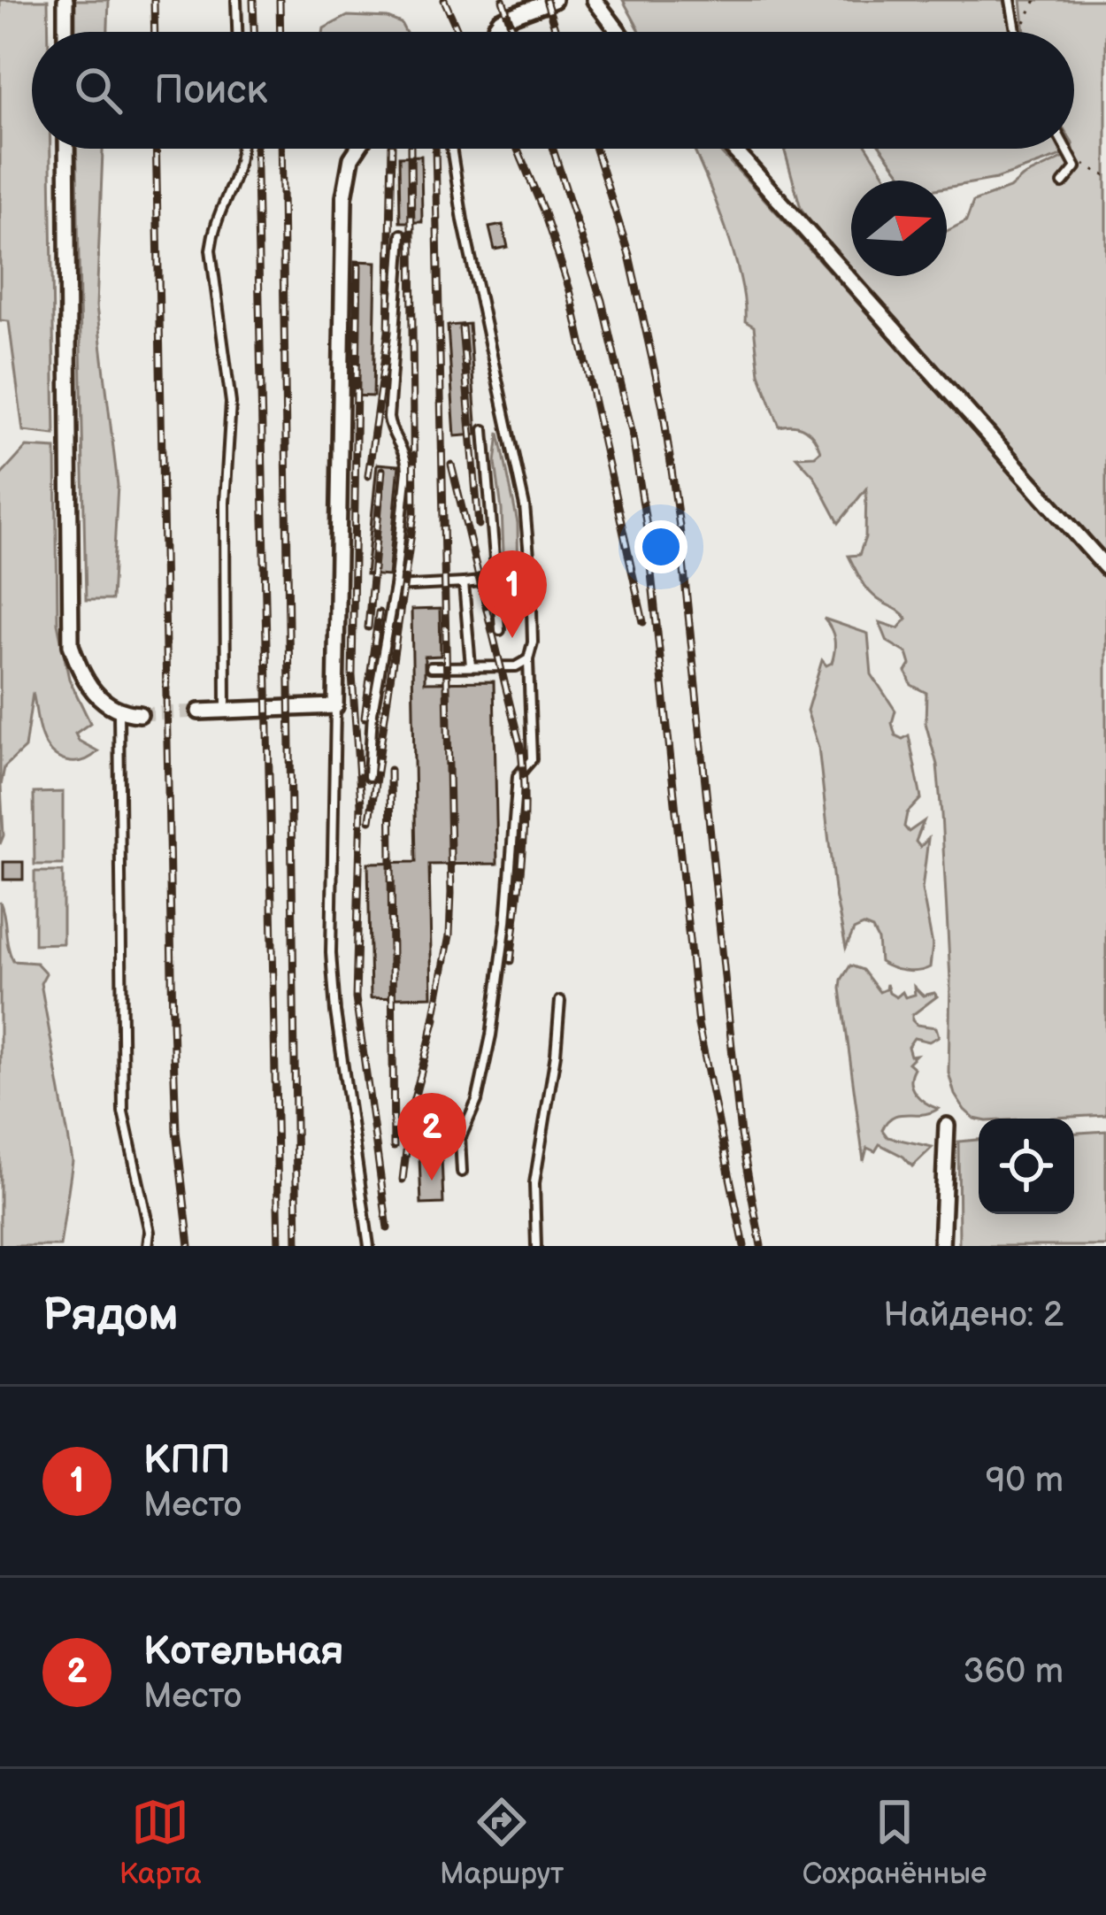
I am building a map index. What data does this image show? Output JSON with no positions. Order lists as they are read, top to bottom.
{
  "north": "right",
  "page": {
    "search": "Поиск",
    "pins": ["1", "2"],
    "heading": ["Рядом", "Найдено: 2"],
    "list": [
      {
        "mark": "1",
        "name": "КПП",
        "note": "Место",
        "value": "90 m"
      },
      {
        "mark": "2",
        "name": "Котельная",
        "note": "Место",
        "value": "360 m"
      }
    ],
    "nav": ["Карта", "Маршрут", "Сохранённые"]
  }
}
